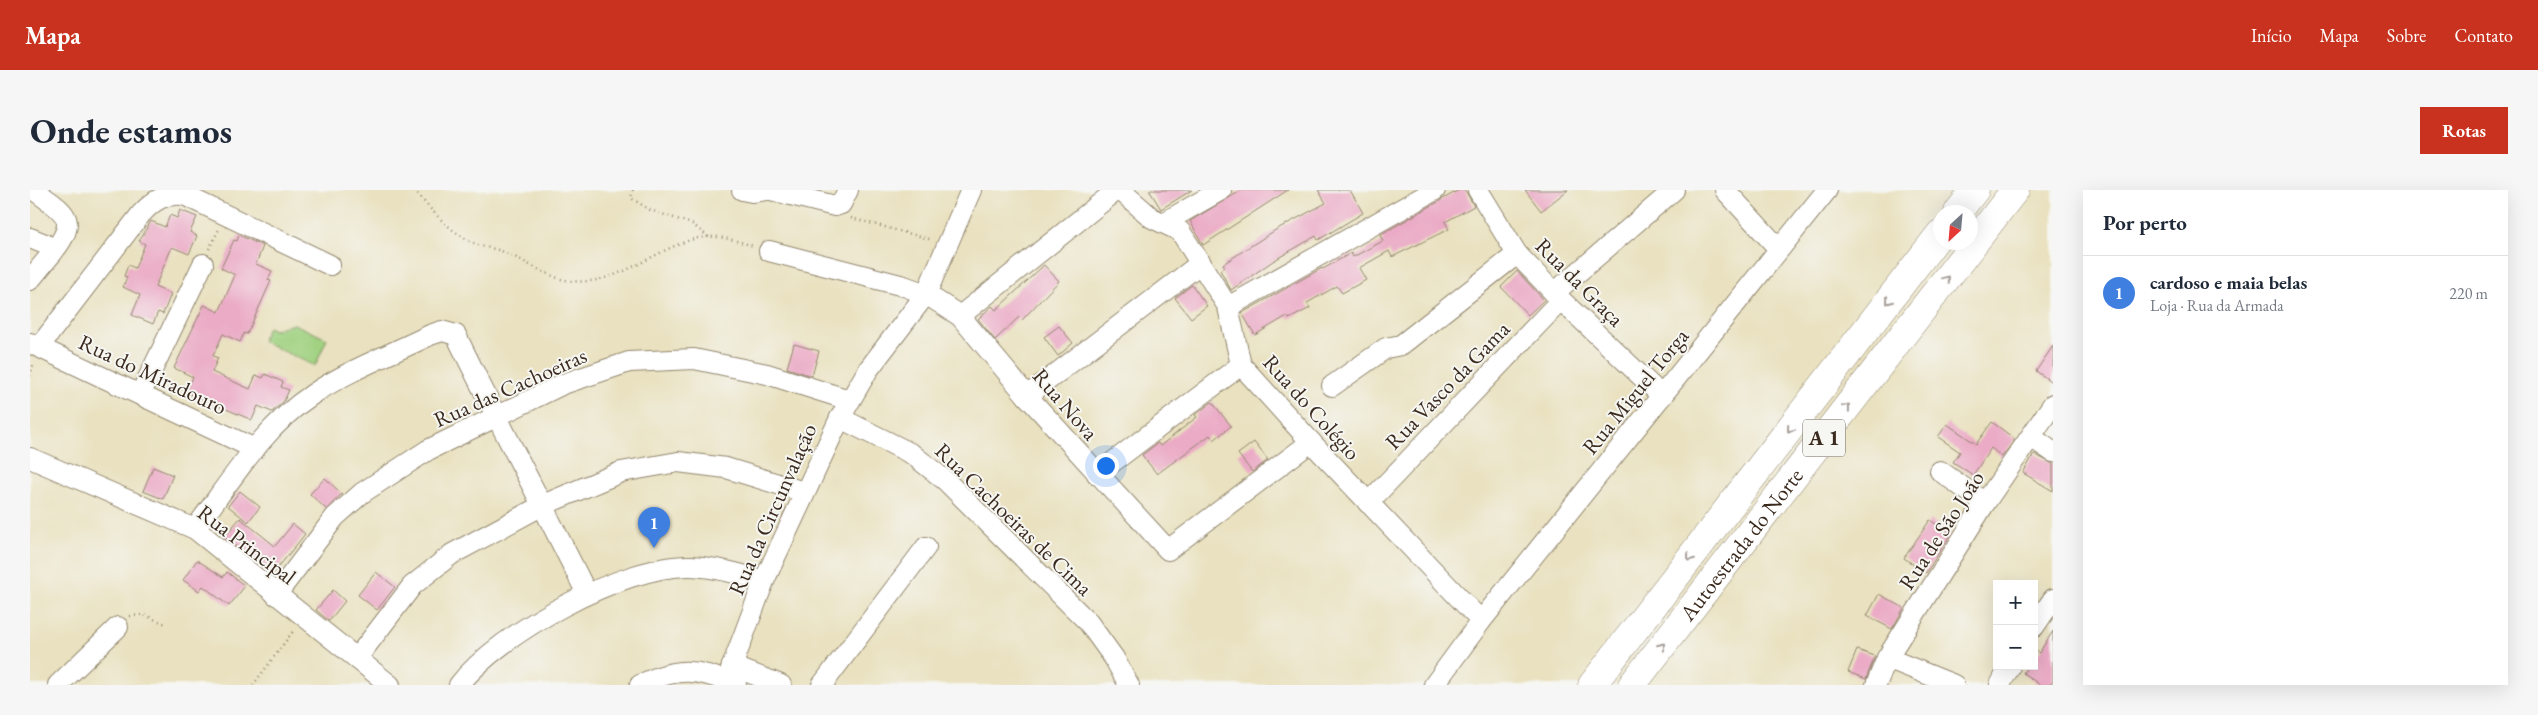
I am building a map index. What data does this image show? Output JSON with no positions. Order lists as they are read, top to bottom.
{
  "streets": {
    "highway": ["A 1", "Autoestrada do Norte"],
    "street": [
      "Rua da Graça",
      "Rua do Miradouro",
      "Rua Vasco da Gama",
      "Rua das Cachoeiras",
      "Rua Miguel Torga",
      "Rua Nova",
      "Rua do Colégio",
      "Rua da Circunvalação",
      "Rua Cachoeiras de Cima",
      "Rua de São João",
      "Rua Principal"
    ]
  },
  "crossings": [
    ["Rua da Graça", "Rua Vasco da Gama"],
    ["Rua da Graça", "Rua Miguel Torga"],
    ["Rua Vasco da Gama", "Rua do Colégio"],
    ["Rua das Cachoeiras", "Rua da Circunvalação"],
    ["Rua das Cachoeiras", "Rua Principal"],
    ["Rua Miguel Torga", "Rua do Colégio"],
    ["Rua Nova", "Rua do Colégio"],
    ["Rua Nova", "Rua da Circunvalação"],
    ["Rua da Circunvalação", "Rua Cachoeiras de Cima"]
  ],
  "north": "bottom left",
  "page": {
    "header": "Mapa",
    "nav": [
      "Início",
      "Mapa",
      "Sobre",
      "Contato"
    ],
    "buttons": "Rotas",
    "title": "Onde estamos",
    "heading": "Por perto",
    "list": [
      {
        "mark": "1",
        "name": "cardoso e maia belas",
        "note": "Loja · Rua da Armada",
        "value": "220 m"
      }
    ],
    "pins": "1",
    "map_buttons": ["+", "−"]
  }
}
